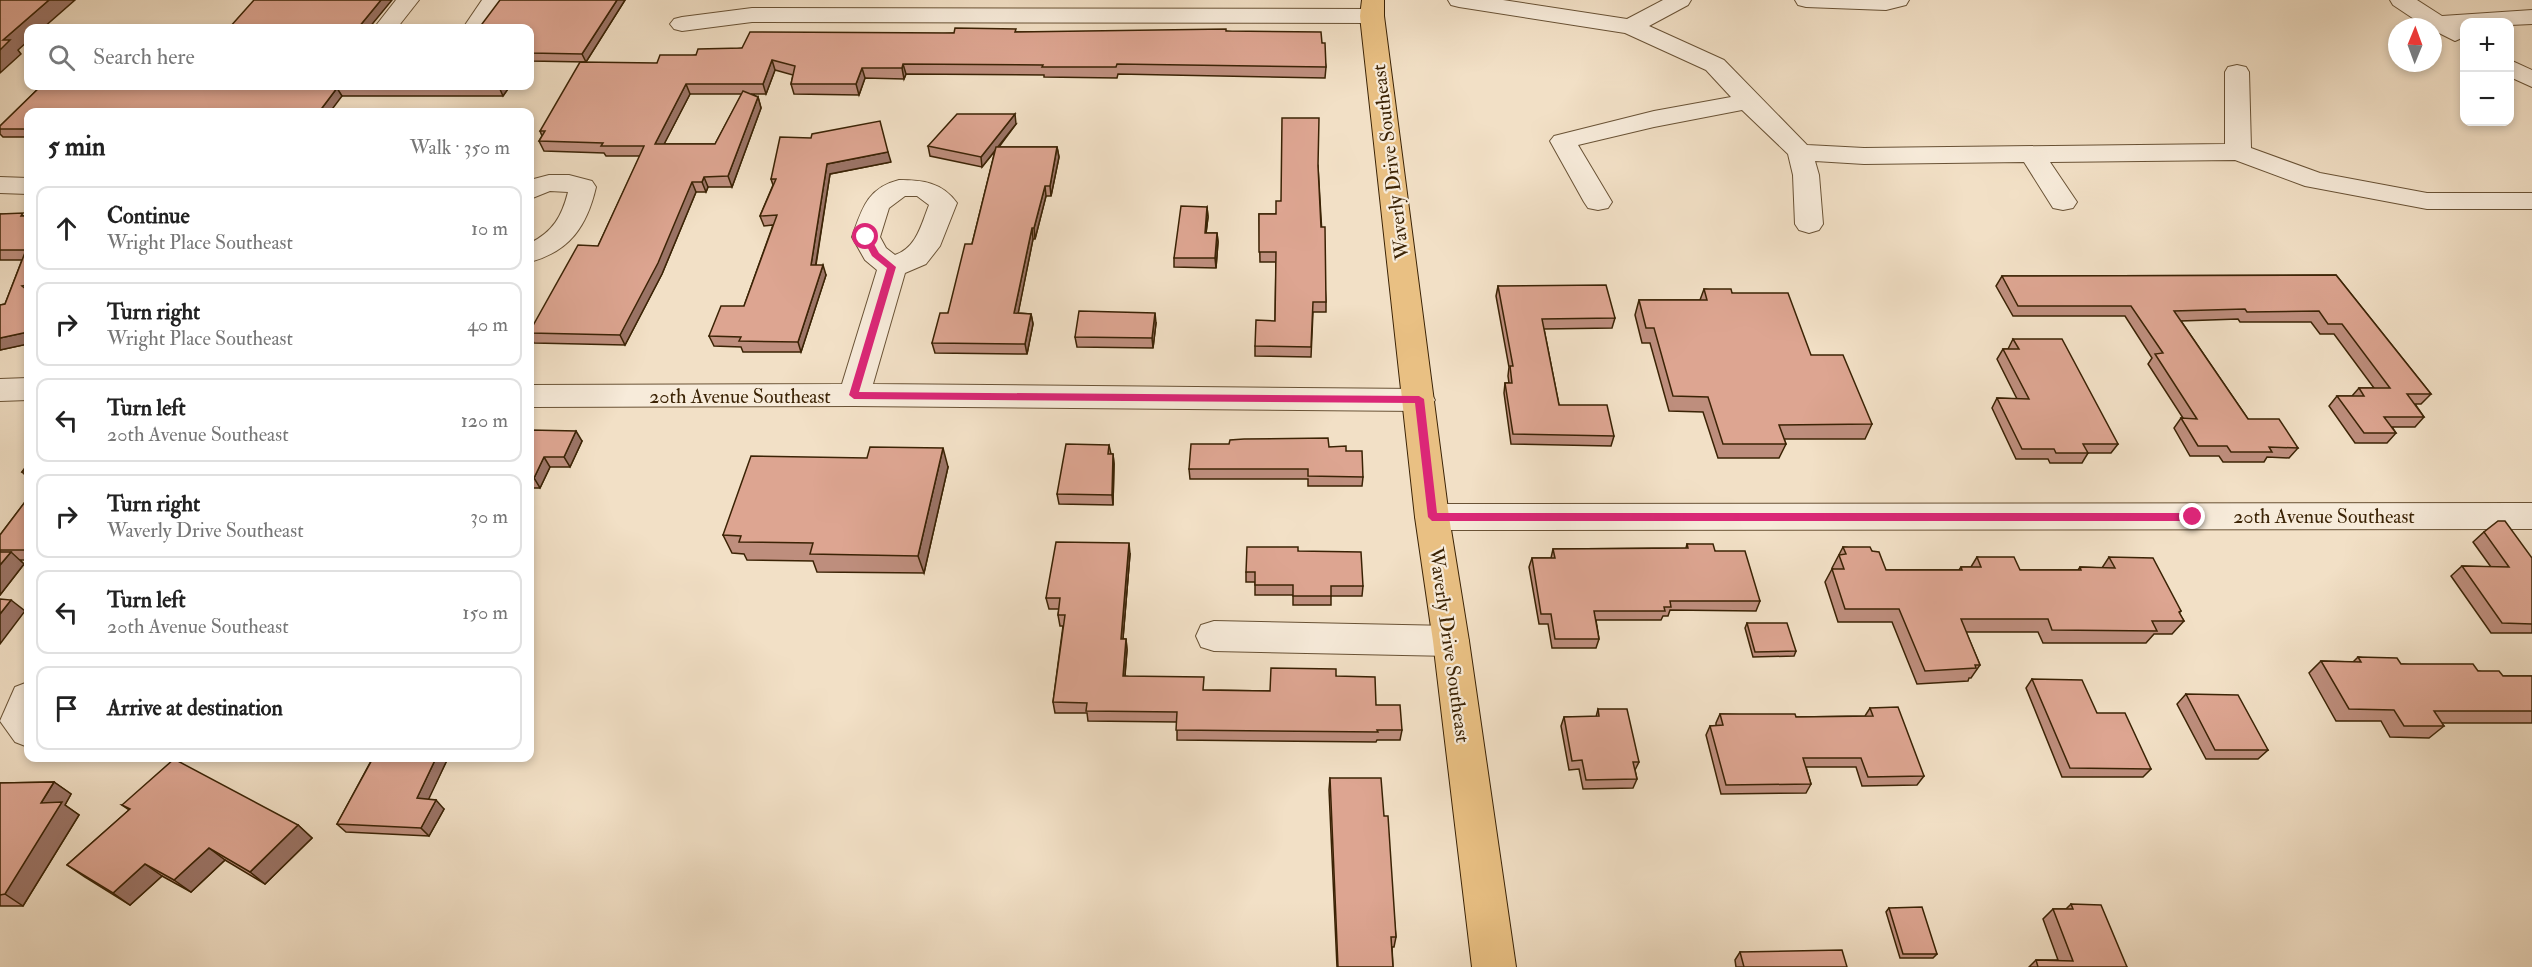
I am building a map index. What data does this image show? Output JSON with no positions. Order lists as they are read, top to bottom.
{
  "streets": {
    "main road": ["Waverly Drive Southeast"],
    "street": ["20th Avenue Southeast"]
  },
  "crossings": [
    ["Waverly Drive Southeast", "20th Avenue Southeast"]
  ],
  "north": "top",
  "page": {
    "map_buttons": ["+", "−"],
    "search": "Search here",
    "heading": ["5 min", "Walk · 350 m"],
    "list": [
      ["Continue", "Wright Place Southeast", "10 m"],
      ["Turn right", "Wright Place Southeast", "40 m"],
      ["Turn left", "20th Avenue Southeast", "120 m"],
      ["Turn right", "Waverly Drive Southeast", "30 m"],
      ["Turn left", "20th Avenue Southeast", "150 m"],
      "Arrive at destination"
    ]
  }
}
